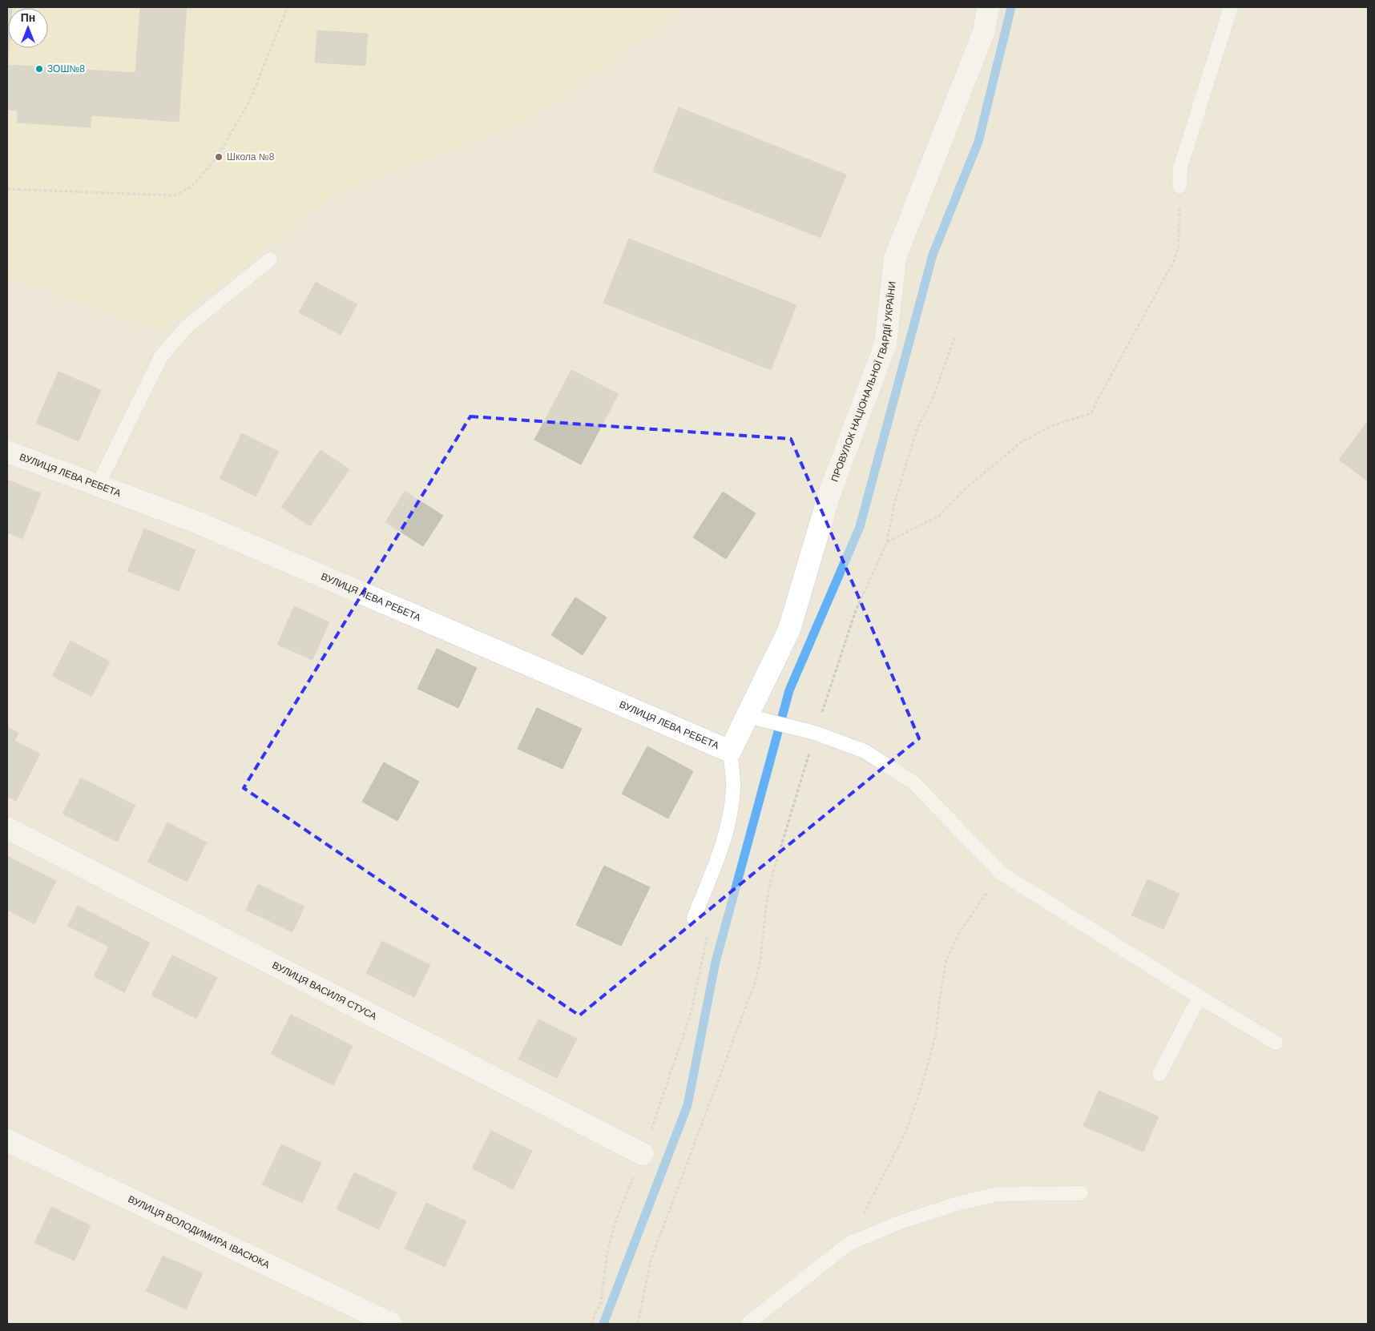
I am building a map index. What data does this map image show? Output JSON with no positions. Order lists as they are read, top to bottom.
{
  "streets": {
    "street": [
      "ПРОВУЛОК НАЦІОНАЛЬНОЇ ГВАРДІЇ УКРАЇНИ",
      "ВУЛИЦЯ ЛЕВА РЕБЕТА",
      "ВУЛИЦЯ ВАСИЛЯ СТУСА",
      "ВУЛИЦЯ ВОЛОДИМИРА ІВАСЮКА"
    ]
  },
  "crossings": [
    ["ПРОВУЛОК НАЦІОНАЛЬНОЇ ГВАРДІЇ УКРАЇНИ", "ВУЛИЦЯ ЛЕВА РЕБЕТА"]
  ],
  "places": ["ЗОШ№8", "Школа №8"],
  "north": "top"
}
